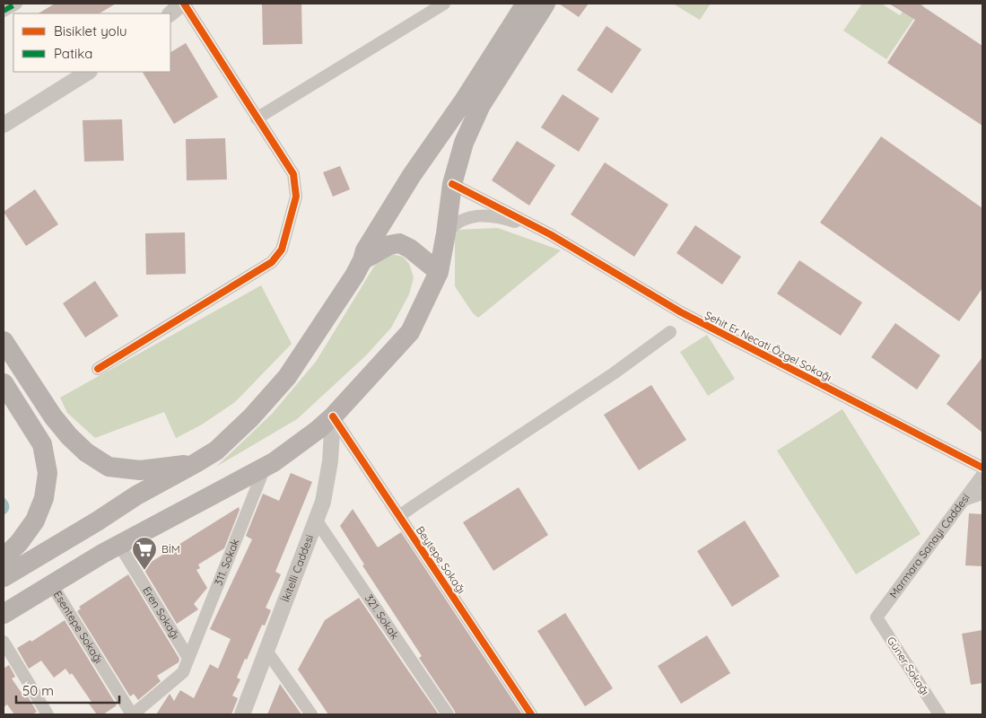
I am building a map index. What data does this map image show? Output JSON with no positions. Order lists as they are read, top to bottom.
{
  "streets": {
    "street": [
      "Şehit Er Necati Özgel Sokağı",
      "Marmara Sanayi Caddesi",
      "Beytepe Sokağı",
      "311. Sokak",
      "İkitelli Caddesi",
      "Eren Sokağı",
      "321. Sokak",
      "Esentepe Sokağı",
      "Güner Sokağı"
    ]
  },
  "crossings": [
    ["Marmara Sanayi Caddesi", "Güner Sokağı"],
    ["Beytepe Sokağı", "İkitelli Caddesi"],
    ["311. Sokak", "Eren Sokağı"],
    ["311. Sokak", "Esentepe Sokağı"],
    ["İkitelli Caddesi", "321. Sokak"]
  ],
  "places": {
    "supermarket": ["BİM"]
  },
  "legend": ["Bisiklet yolu", "Patika"],
  "scale_bar": "50 m"
}
